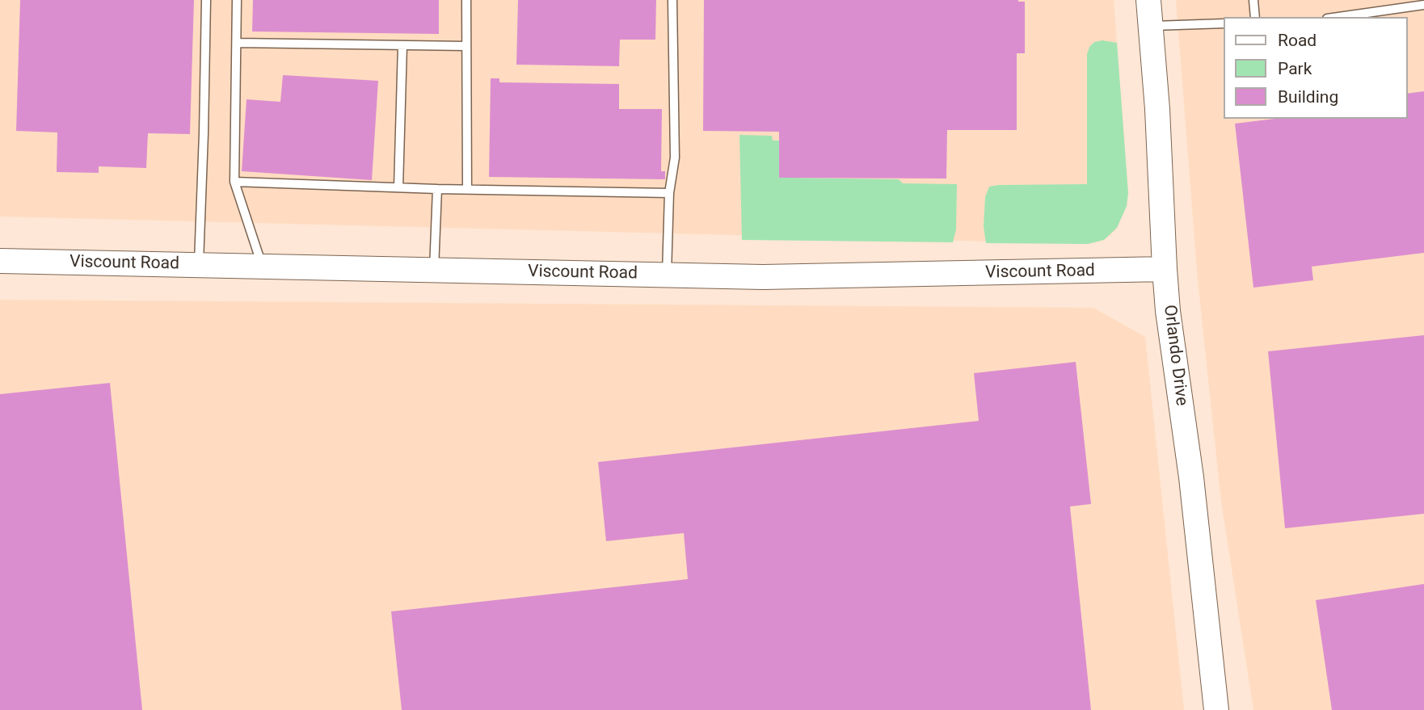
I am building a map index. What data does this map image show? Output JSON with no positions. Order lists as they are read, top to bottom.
{
  "streets": {
    "street": ["Viscount Road", "Orlando Drive"]
  },
  "crossings": [
    ["Viscount Road", "Orlando Drive"]
  ],
  "legend": ["Road", "Park", "Building"]
}
